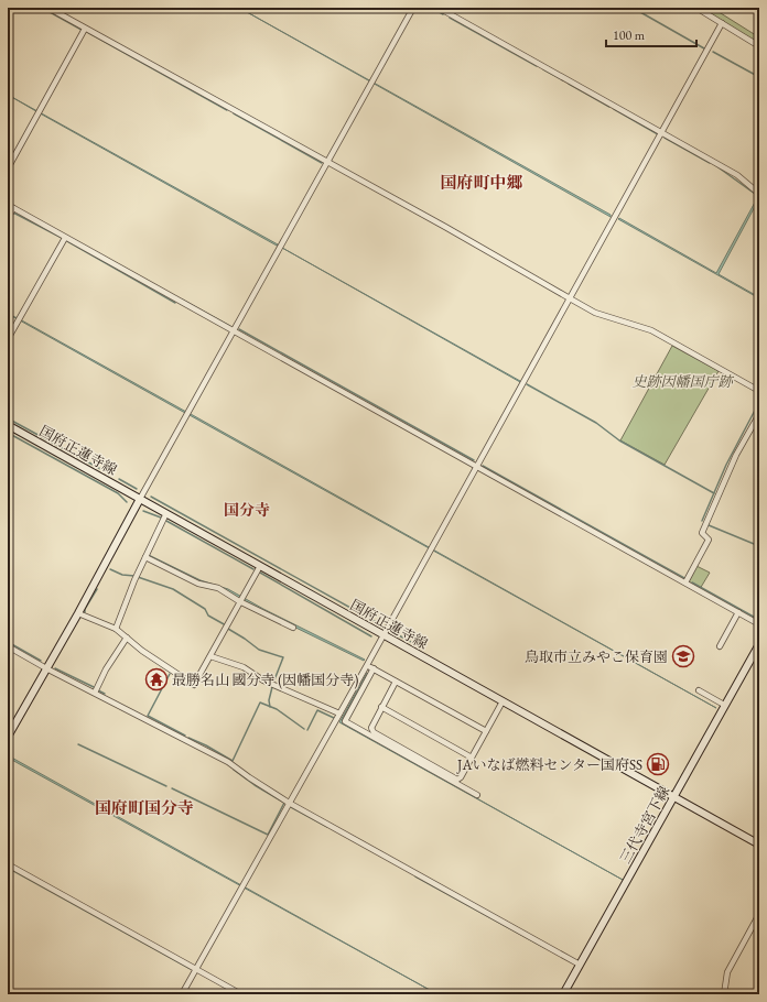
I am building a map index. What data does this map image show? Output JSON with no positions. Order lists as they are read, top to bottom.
{
  "streets": {
    "main road": ["国府正蓮寺線", "三代寺宮下線"]
  },
  "crossings": [
    ["国府正蓮寺線", "三代寺宮下線"]
  ],
  "districts": ["国府町中郷", "国分寺", "国府町国分寺"],
  "parks": ["史跡因幡国庁跡"],
  "places": {
    "school or university": ["鳥取市立みやこ保育園"],
    "temple": ["最勝名山 國分寺 (因幡国分寺)"],
    "fuel station": ["JAいなば燃料センター国府SS"]
  },
  "scale_bar": "100 m"
}
